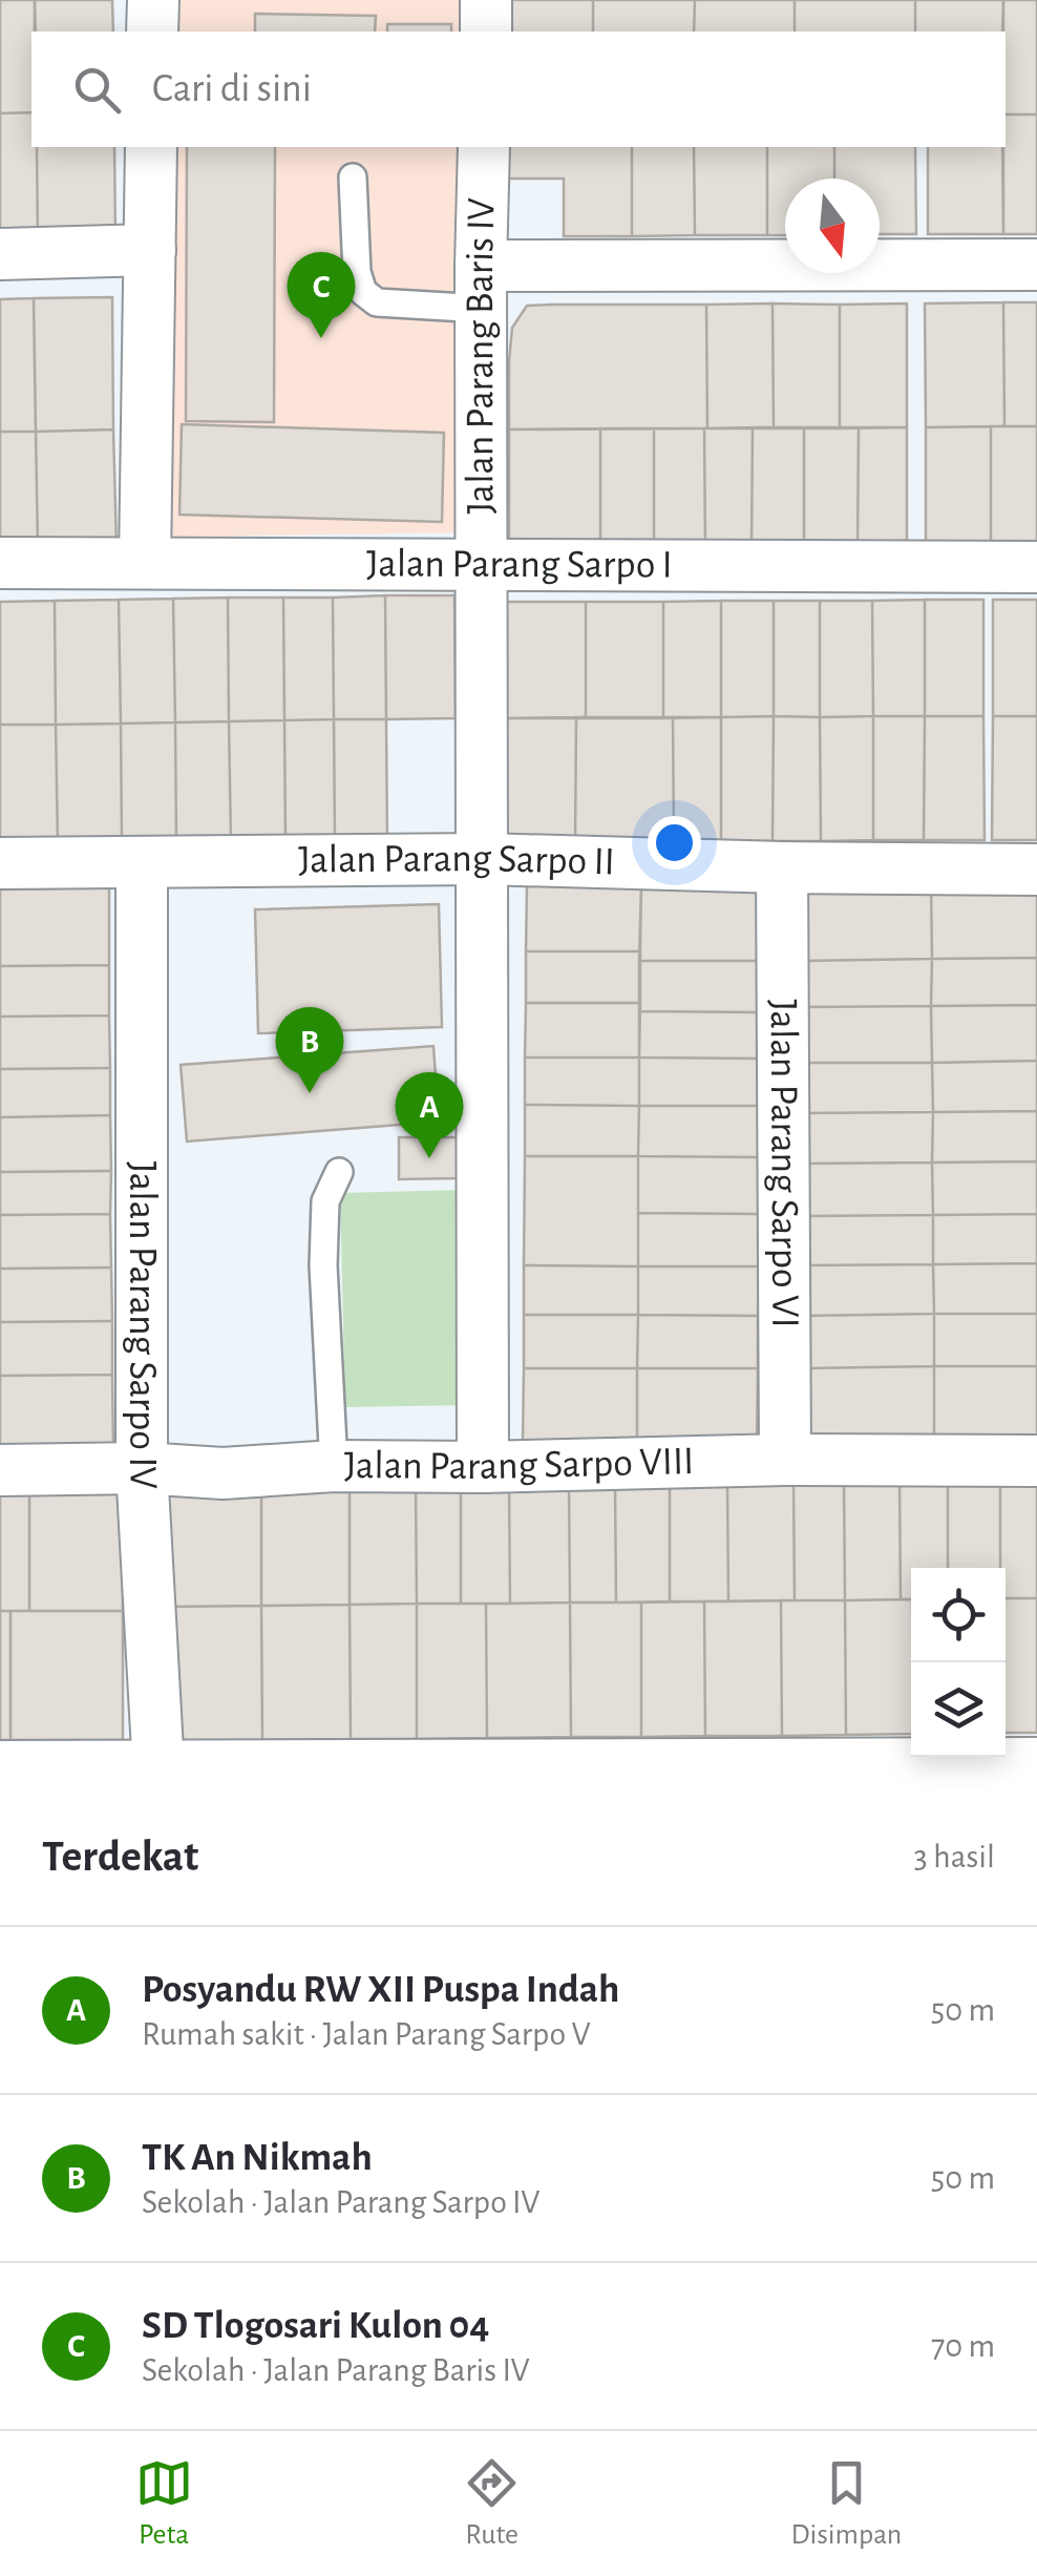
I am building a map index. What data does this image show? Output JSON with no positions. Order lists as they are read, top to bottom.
{
  "streets": {
    "street": [
      "Jalan Parang Baris IV",
      "Jalan Parang Sarpo I",
      "Jalan Parang Sarpo II",
      "Jalan Parang Sarpo VI",
      "Jalan Parang Sarpo IV",
      "Jalan Parang Sarpo VIII"
    ]
  },
  "crossings": [
    ["Jalan Parang Baris IV", "Jalan Parang Sarpo I"],
    ["Jalan Parang Baris IV", "Jalan Parang Sarpo II"],
    ["Jalan Parang Baris IV", "Jalan Parang Sarpo VIII"],
    ["Jalan Parang Sarpo II", "Jalan Parang Sarpo VI"],
    ["Jalan Parang Sarpo II", "Jalan Parang Sarpo IV"],
    ["Jalan Parang Sarpo VI", "Jalan Parang Sarpo VIII"],
    ["Jalan Parang Sarpo IV", "Jalan Parang Sarpo VIII"]
  ],
  "north": "bottom",
  "page": {
    "search": "Cari di sini",
    "pins": ["C", "B", "A"],
    "heading": ["Terdekat", "3 hasil"],
    "list": [
      {
        "mark": "A",
        "name": "Posyandu RW XII Puspa Indah",
        "note": "Rumah sakit · Jalan Parang Sarpo V",
        "value": "50 m"
      },
      {
        "mark": "B",
        "name": "TK An Nikmah",
        "note": "Sekolah · Jalan Parang Sarpo IV",
        "value": "50 m"
      },
      {
        "mark": "C",
        "name": "SD Tlogosari Kulon 04",
        "note": "Sekolah · Jalan Parang Baris IV",
        "value": "70 m"
      }
    ],
    "nav": ["Peta", "Rute", "Disimpan"]
  }
}
